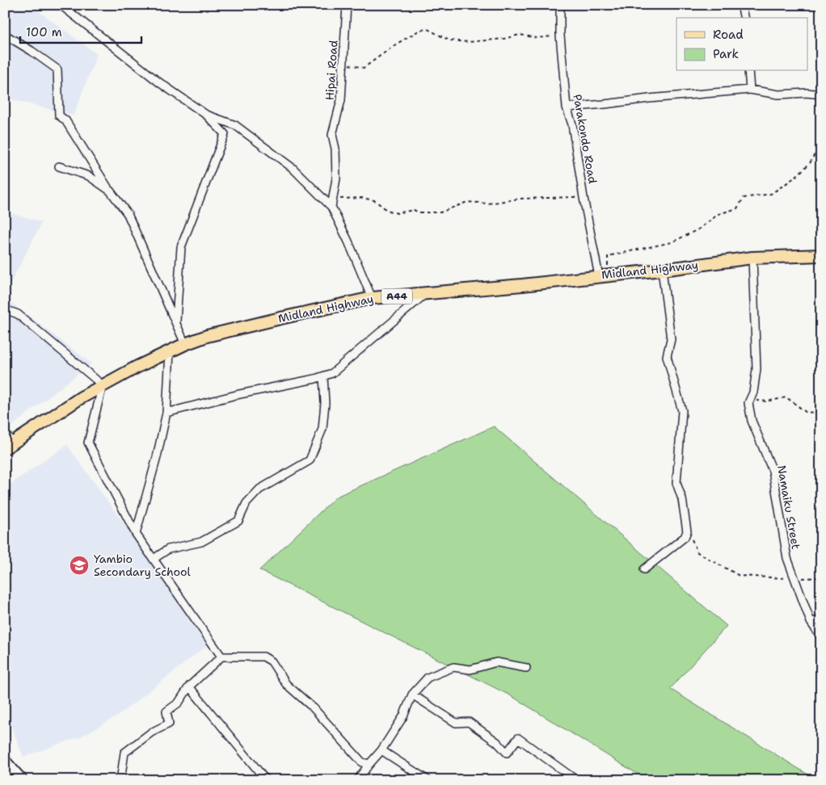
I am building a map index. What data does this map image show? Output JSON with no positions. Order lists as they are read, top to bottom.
{
  "streets": {
    "main road": ["Midland Highway", "A44"],
    "street": ["Hipai Road", "Parakondo Road", "Namaiku Street"]
  },
  "crossings": [
    ["Parakondo Road", "Midland Highway"],
    ["Midland Highway", "Namaiku Street"]
  ],
  "places": {
    "school or university": ["Yambio Secondary School"]
  },
  "legend": ["Road", "Park"],
  "scale_bar": "100 m"
}
